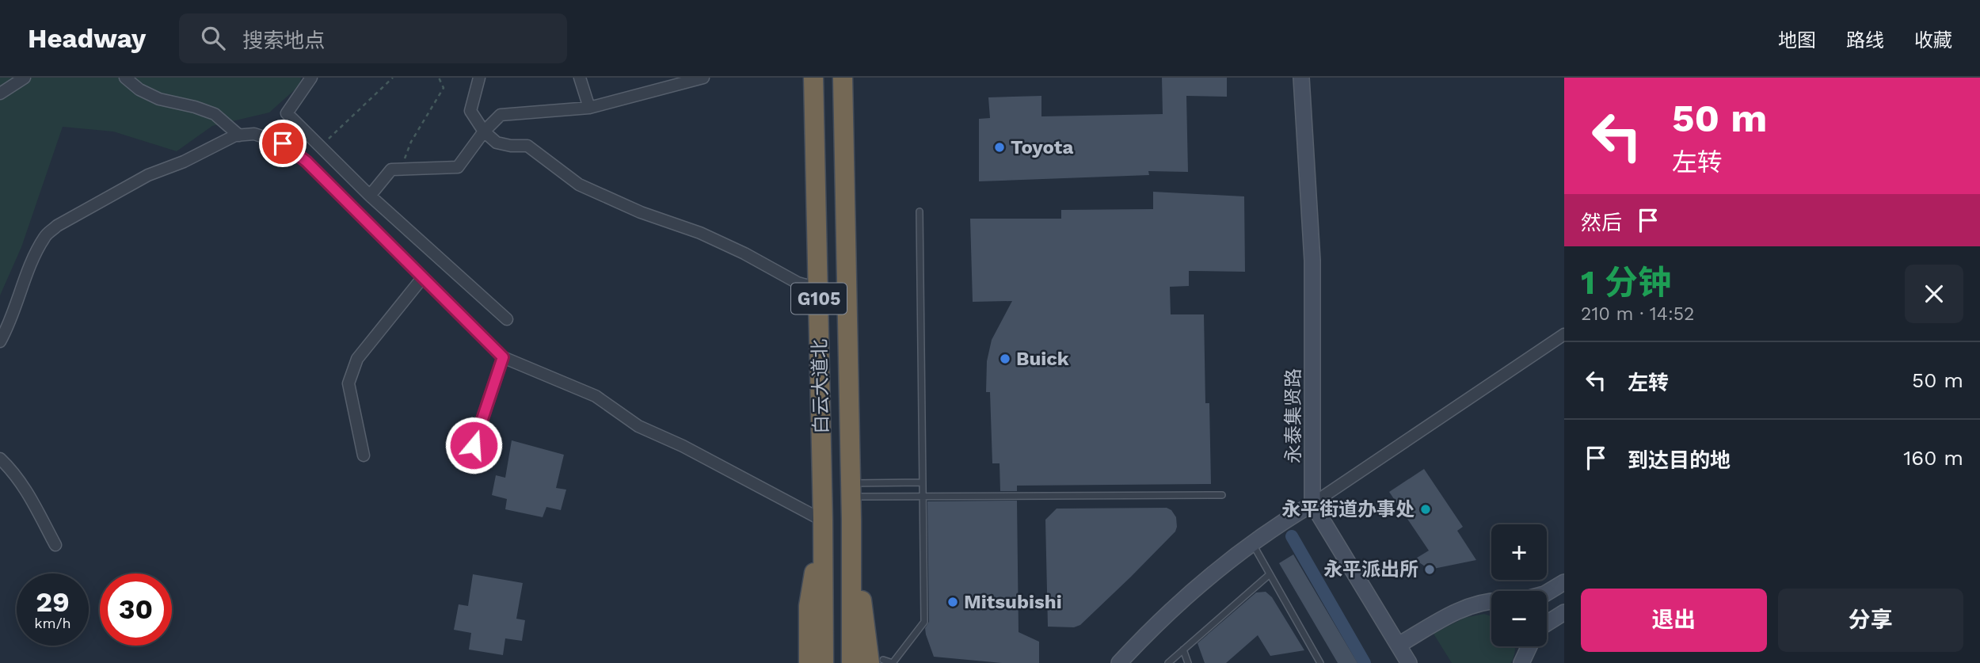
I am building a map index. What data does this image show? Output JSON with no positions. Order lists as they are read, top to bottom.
{
  "streets": {
    "highway": ["G105", "白云大道北"],
    "street": ["永泰集贤路"]
  },
  "crossings": [
    ["G105", "白云大道北"]
  ],
  "places": [
    "Toyota",
    "Buick",
    "永平街道办事处",
    "永平派出所",
    "Mitsubishi"
  ],
  "page": {
    "header": "Headway",
    "search": "搜索地点",
    "nav": ["地图", "路线", "收藏"],
    "turn": ["50 m", "左转"],
    "then": "然后",
    "heading": ["1 分钟", "210 m · 14:52"],
    "list": [
      {
        "name": "左转",
        "value": "50 m"
      },
      {
        "name": "到达目的地",
        "value": "160 m"
      }
    ],
    "map_buttons": ["+", "−"],
    "speed": "29 km/h",
    "limit": "30",
    "buttons": ["退出", "分享"]
  }
}
